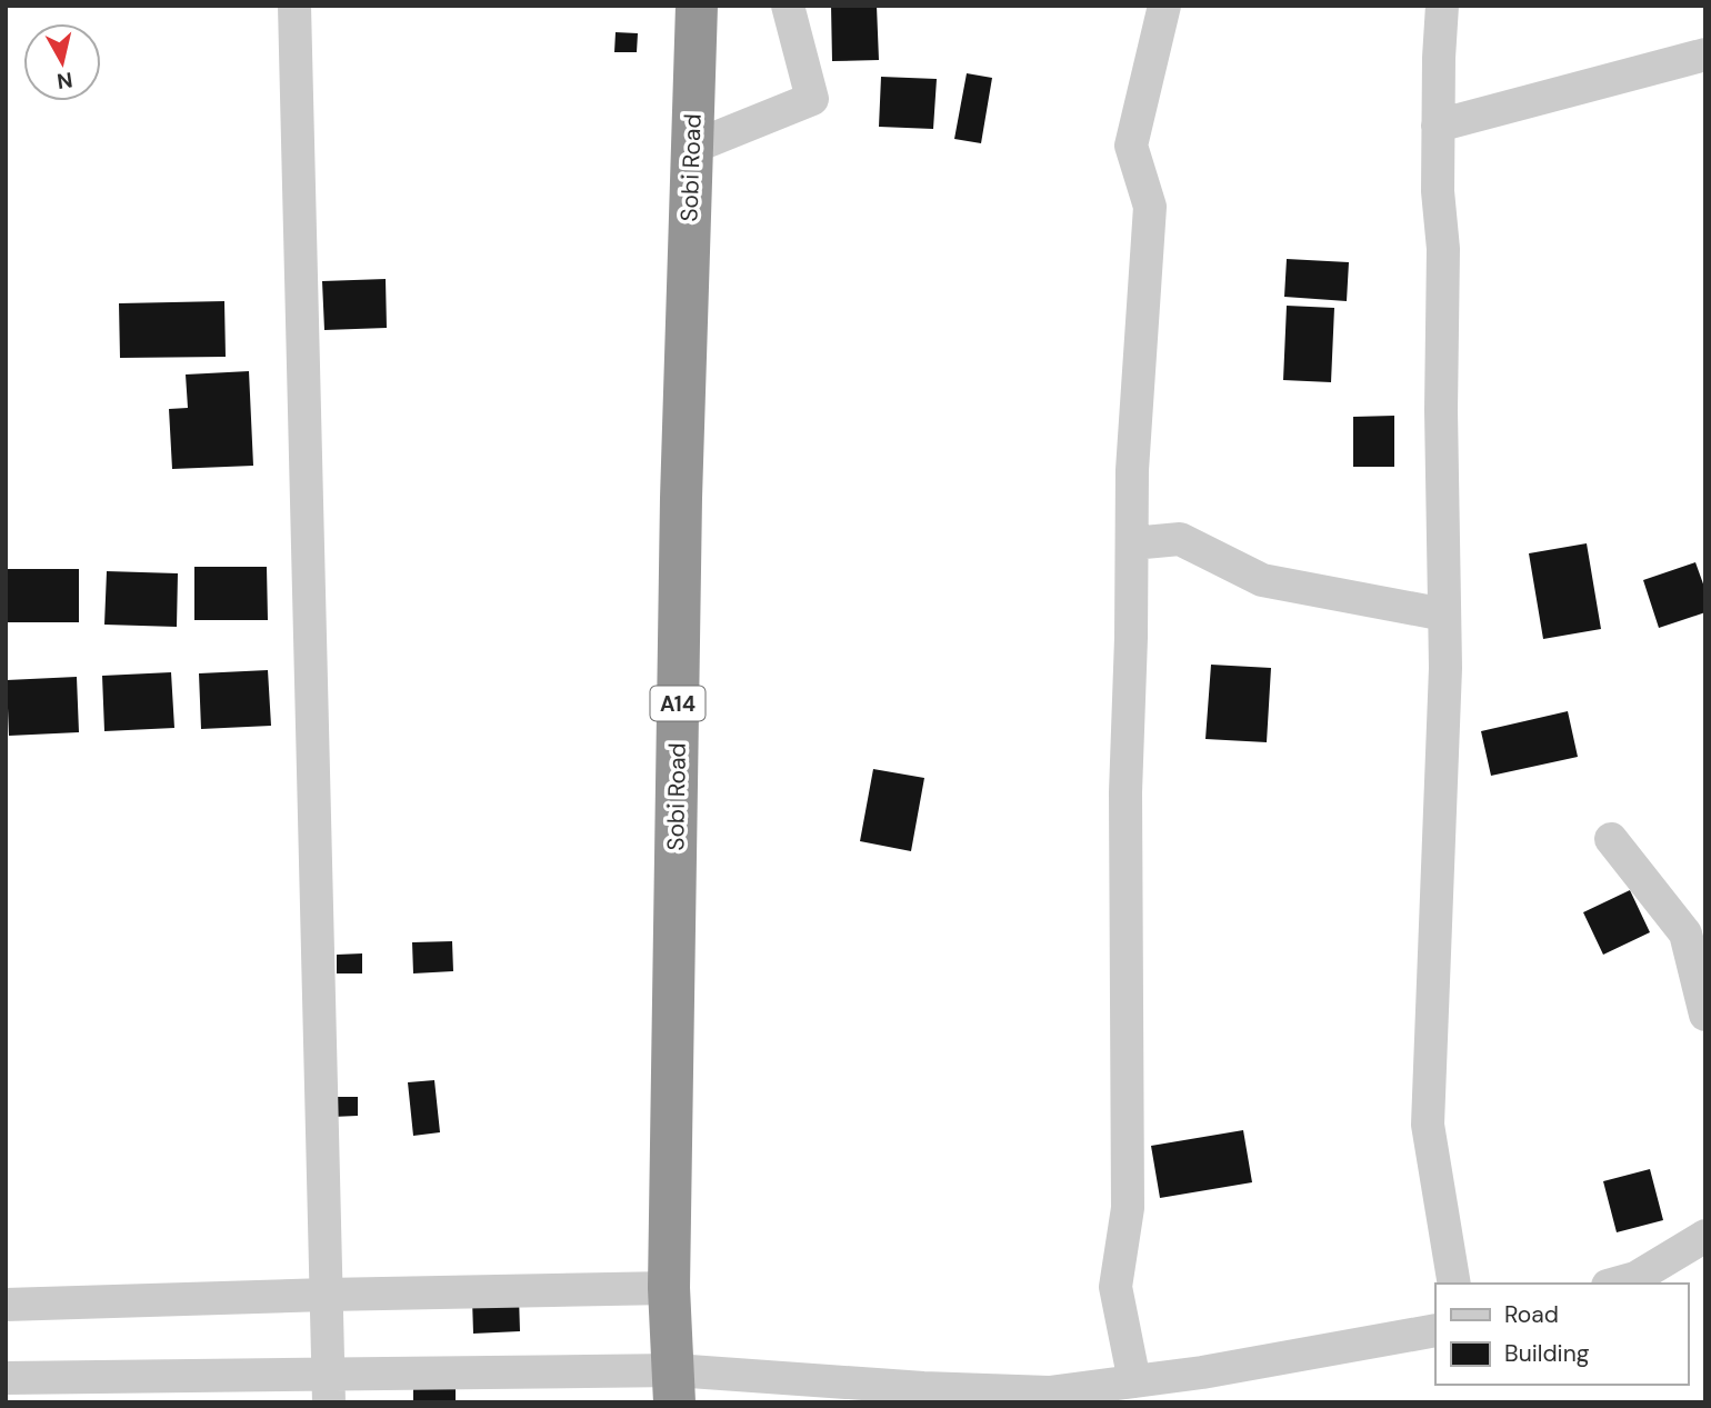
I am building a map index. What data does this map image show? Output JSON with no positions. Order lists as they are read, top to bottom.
{
  "streets": {
    "highway": ["Sobi Road", "A14"]
  },
  "legend": ["Road", "Building"],
  "north": "bottom"
}
